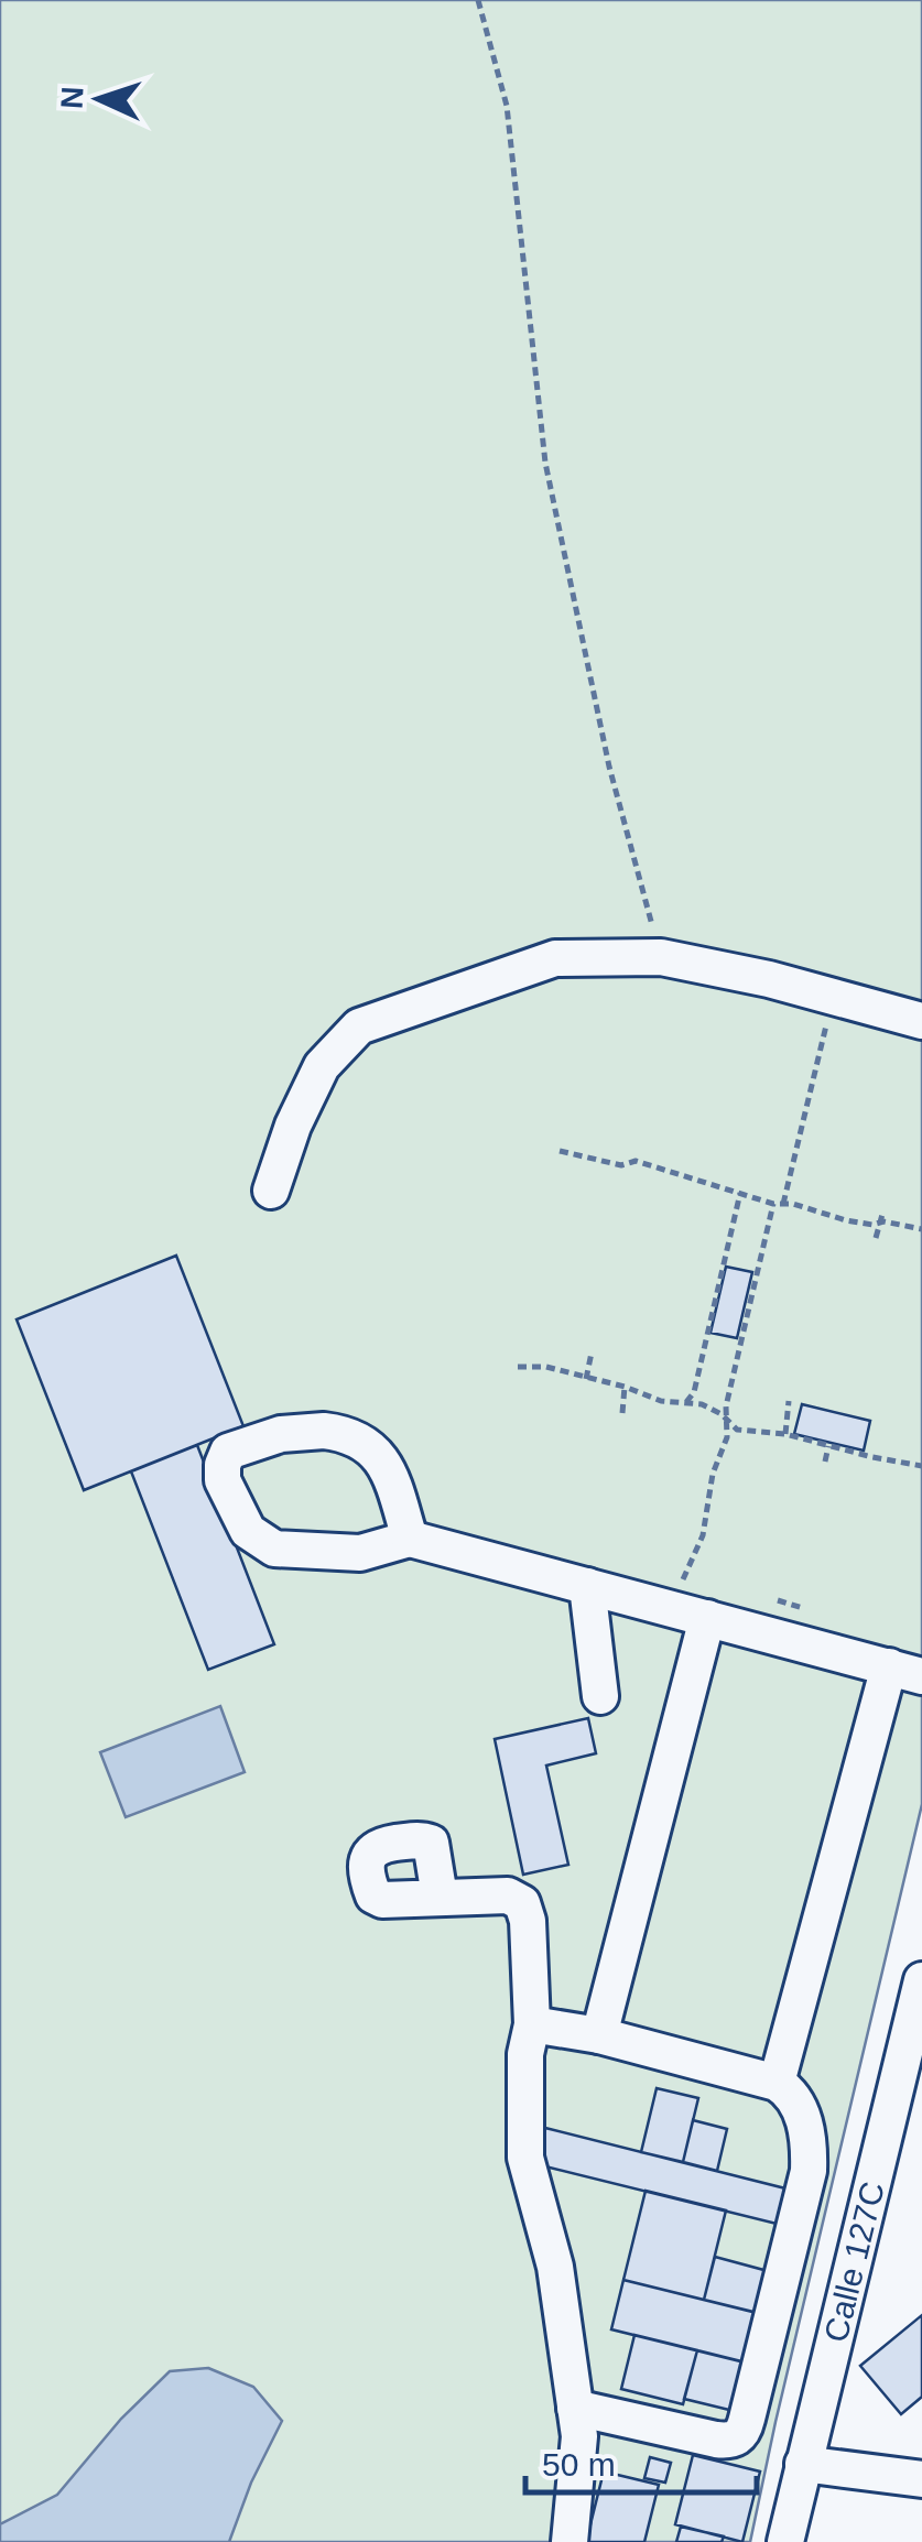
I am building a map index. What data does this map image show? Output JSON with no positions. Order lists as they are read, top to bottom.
{
  "streets": {
    "street": ["Calle 127C"]
  },
  "scale_bar": "50 m",
  "north": "left"
}
